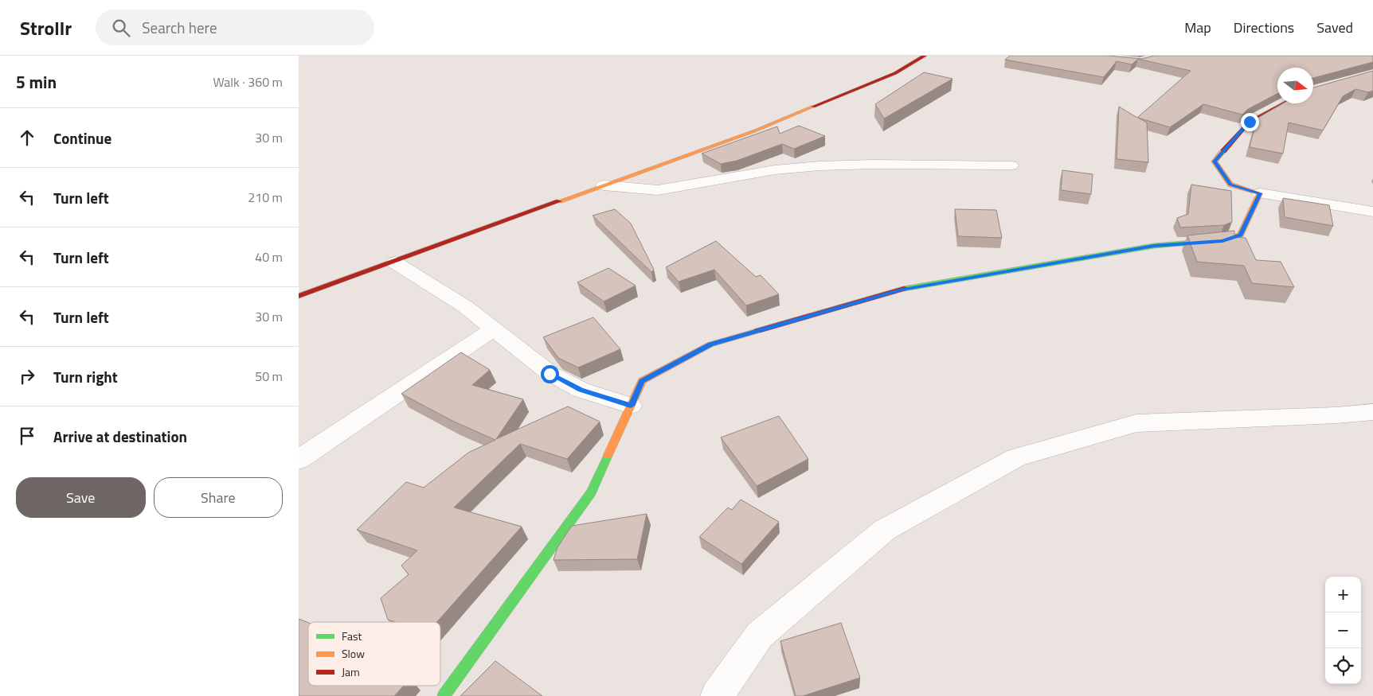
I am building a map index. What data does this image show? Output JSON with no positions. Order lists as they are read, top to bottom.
{
  "legend": ["Fast", "Slow", "Jam"],
  "north": "right",
  "page": {
    "header": "Strollr",
    "search": "Search here",
    "nav": ["Map", "Directions", "Saved"],
    "heading": ["5 min", "Walk · 360 m"],
    "list": [
      ["Continue", "30 m"],
      ["Turn left", "210 m"],
      ["Turn left", "40 m"],
      ["Turn left", "30 m"],
      ["Turn right", "50 m"],
      "Arrive at destination"
    ],
    "buttons": ["Save", "Share"],
    "map_buttons": ["+", "−"]
  }
}
